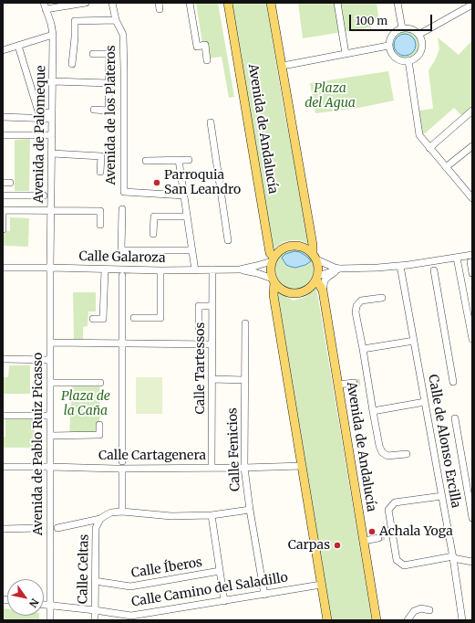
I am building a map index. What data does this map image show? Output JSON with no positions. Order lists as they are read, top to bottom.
{
  "streets": {
    "main road": ["Avenida de Andalucía"],
    "street": [
      "Avenida de los Plateros",
      "Avenida de Palomeque",
      "Calle Galaroza",
      "Calle Tartessos",
      "Calle de Alonso Ercilla",
      "Avenida de Pablo Ruiz Picasso",
      "Calle Fenicios",
      "Calle Cartagenera",
      "Calle Íberos",
      "Calle Celtas",
      "Calle Camino del Saladillo"
    ]
  },
  "crossings": [
    ["Avenida de Andalucía", "Calle Galaroza"],
    ["Avenida de Palomeque", "Calle Galaroza"],
    ["Avenida de Palomeque", "Avenida de Pablo Ruiz Picasso"],
    ["Calle Galaroza", "Calle Tartessos"],
    ["Calle Galaroza", "Avenida de Pablo Ruiz Picasso"],
    ["Calle Tartessos", "Calle Cartagenera"],
    ["Avenida de Pablo Ruiz Picasso", "Calle Cartagenera"],
    ["Avenida de Pablo Ruiz Picasso", "Calle Camino del Saladillo"],
    ["Calle Fenicios", "Calle Cartagenera"],
    ["Calle Fenicios", "Calle Camino del Saladillo"],
    ["Calle Íberos", "Calle Celtas"],
    ["Calle Celtas", "Calle Camino del Saladillo"]
  ],
  "parks": ["Plaza del Agua", "Plaza de la Caña"],
  "places": ["Parroquia San Leandro", "Achala Yoga", "Carpas"],
  "scale_bar": "100 m",
  "north": "bottom right"
}
